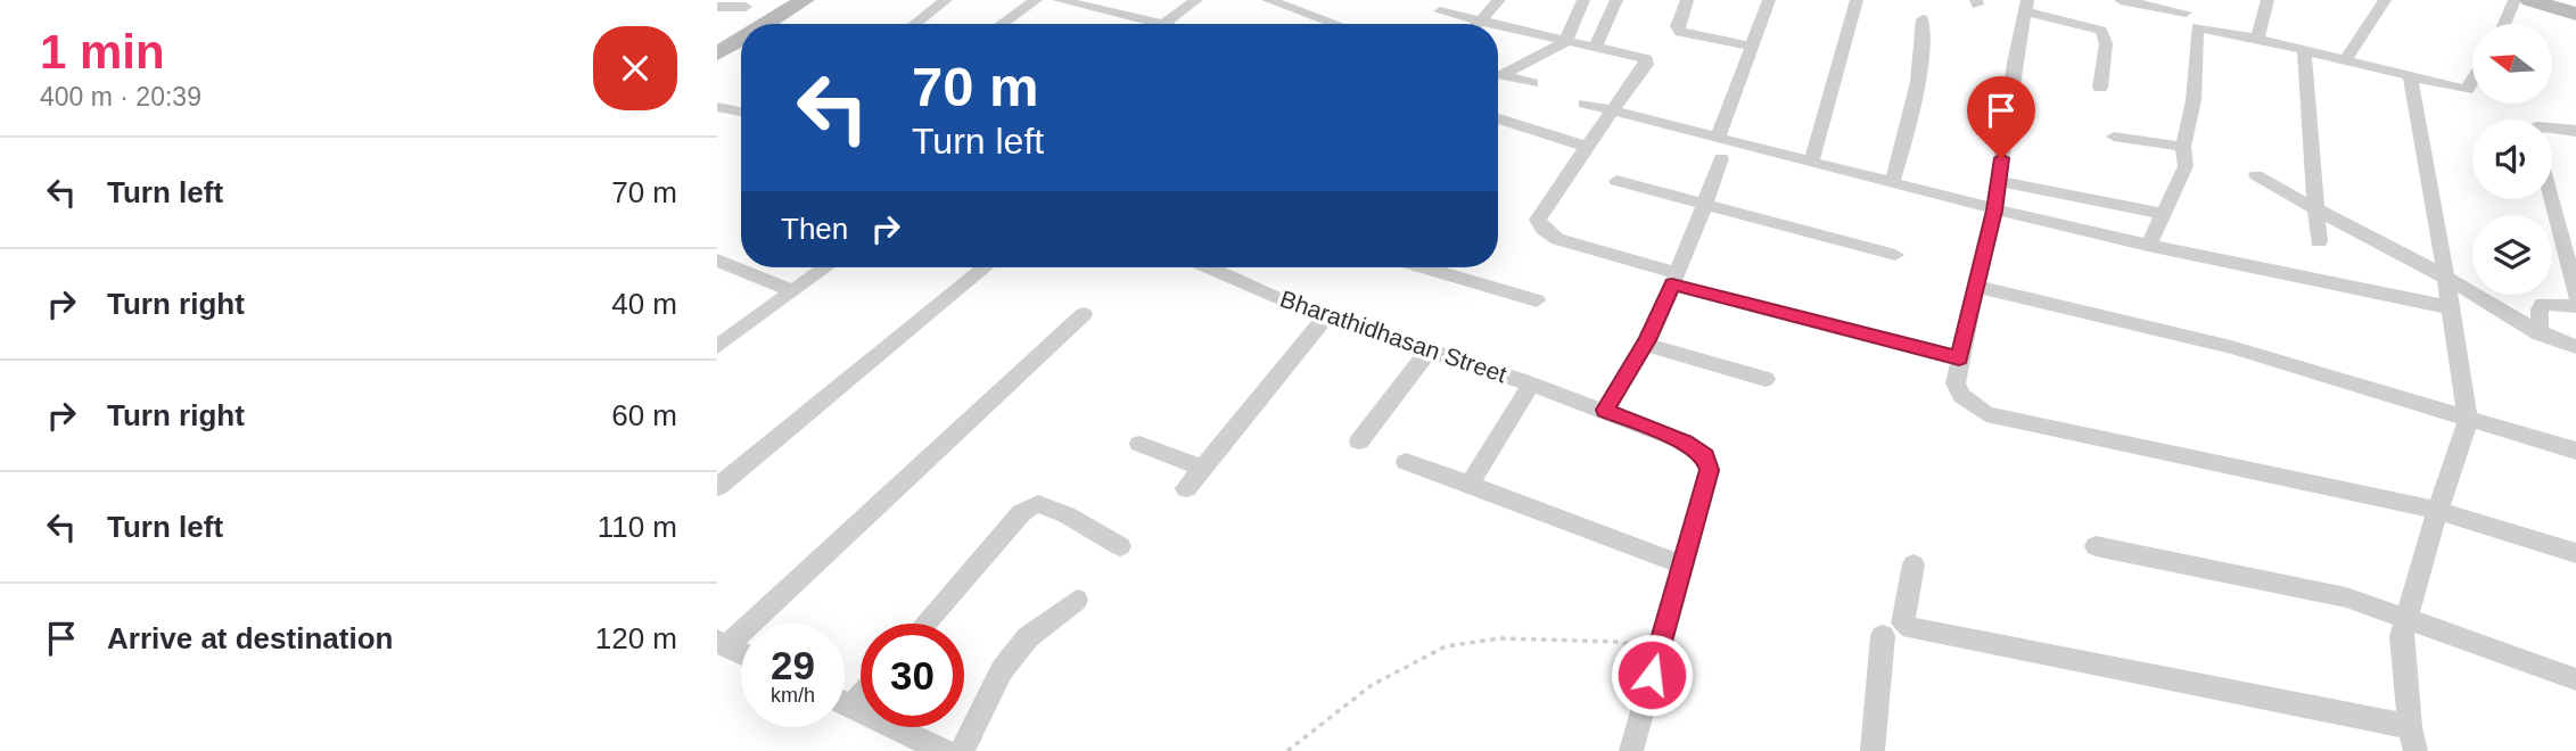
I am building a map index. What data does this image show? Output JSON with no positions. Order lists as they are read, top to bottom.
{
  "streets": {
    "street": ["Bharathidhasan Street"]
  },
  "north": "left",
  "page": {
    "heading": ["1 min", "400 m · 20:39"],
    "turn": ["70 m", "Turn left"],
    "list": [
      {
        "name": "Turn left",
        "value": "70 m"
      },
      {
        "name": "Turn right",
        "value": "40 m"
      },
      {
        "name": "Turn right",
        "value": "60 m"
      },
      {
        "name": "Turn left",
        "value": "110 m"
      },
      {
        "name": "Arrive at destination",
        "value": "120 m"
      }
    ],
    "then": "Then",
    "speed": "29 km/h",
    "limit": "30"
  }
}
